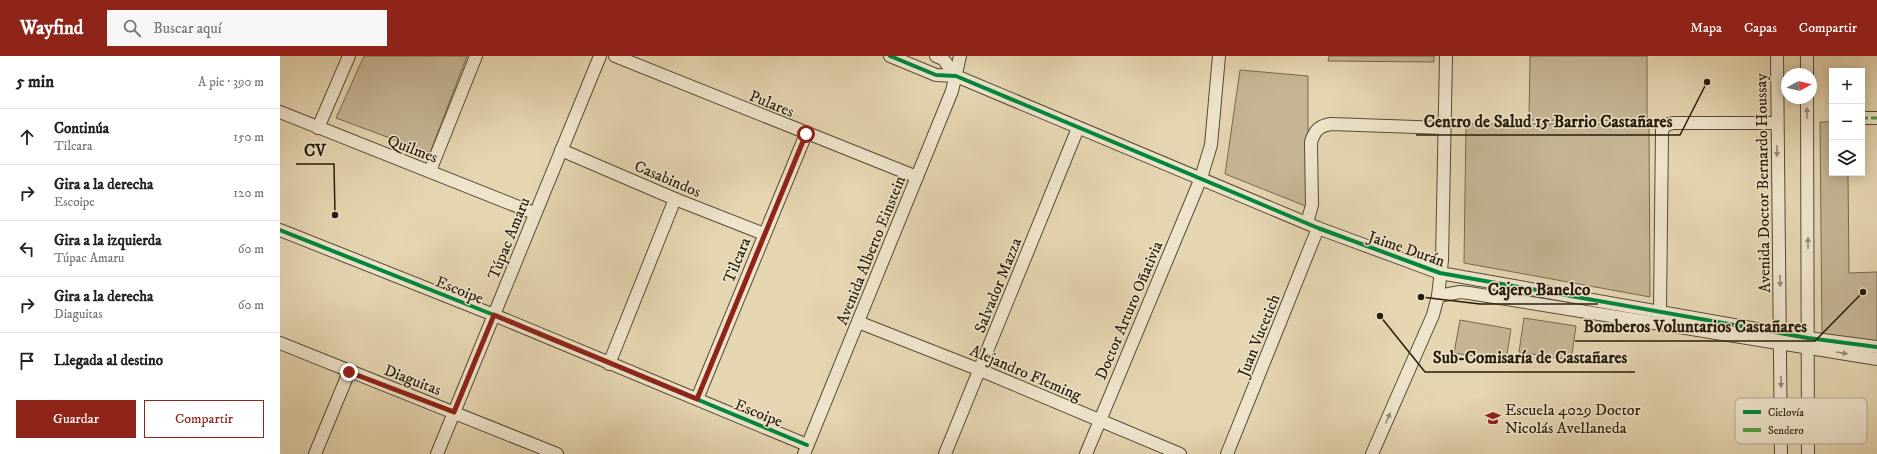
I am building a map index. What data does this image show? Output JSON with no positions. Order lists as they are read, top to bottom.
{
  "streets": {
    "street": [
      "Pulares",
      "Quilmes",
      "Casabindos",
      "Avenida Doctor Bernardo Houssay",
      "Túpac Amaru",
      "Jaime Durán",
      "Avenida Alberto Einstein",
      "Tilcara",
      "Salvador Mazza",
      "Escoipe",
      "Doctor Arturo Oñativia",
      "Juan Vucetich",
      "Alejandro Fleming",
      "Diaguitas"
    ]
  },
  "crossings": [
    ["Pulares", "Avenida Alberto Einstein"],
    ["Pulares", "Tilcara"],
    ["Quilmes", "Túpac Amaru"],
    ["Casabindos", "Túpac Amaru"],
    ["Casabindos", "Tilcara"],
    ["Avenida Doctor Bernardo Houssay", "Jaime Durán"],
    ["Túpac Amaru", "Escoipe"],
    ["Túpac Amaru", "Diaguitas"],
    ["Jaime Durán", "Avenida Alberto Einstein"],
    ["Jaime Durán", "Salvador Mazza"],
    ["Jaime Durán", "Doctor Arturo Oñativia"],
    ["Jaime Durán", "Juan Vucetich"],
    ["Avenida Alberto Einstein", "Escoipe"],
    ["Avenida Alberto Einstein", "Alejandro Fleming"],
    ["Tilcara", "Escoipe"],
    ["Salvador Mazza", "Alejandro Fleming"],
    ["Doctor Arturo Oñativia", "Alejandro Fleming"]
  ],
  "places": {
    "other": [
      "Centro de Salud 15 Barrio Castañares",
      "CV",
      "Bomberos Voluntarios Castañares",
      "Cajero Banelco",
      "Sub-Comisaría de Castañares"
    ],
    "school or university": ["Escuela 4029 Doctor Nicolás Avellaneda"]
  },
  "legend": ["Ciclovía", "Sendero"],
  "north": "right",
  "page": {
    "header": "Wayfind",
    "search": "Buscar aquí",
    "nav": ["Mapa", "Capas", "Compartir"],
    "heading": ["5 min", "A pie · 390 m"],
    "map_buttons": ["+", "−"],
    "list": [
      ["Continúa", "Tilcara", "150 m"],
      ["Gira a la derecha", "Escoipe", "120 m"],
      ["Gira a la izquierda", "Túpac Amaru", "60 m"],
      ["Gira a la derecha", "Diaguitas", "60 m"],
      "Llegada al destino"
    ],
    "buttons": ["Guardar", "Compartir"]
  }
}
